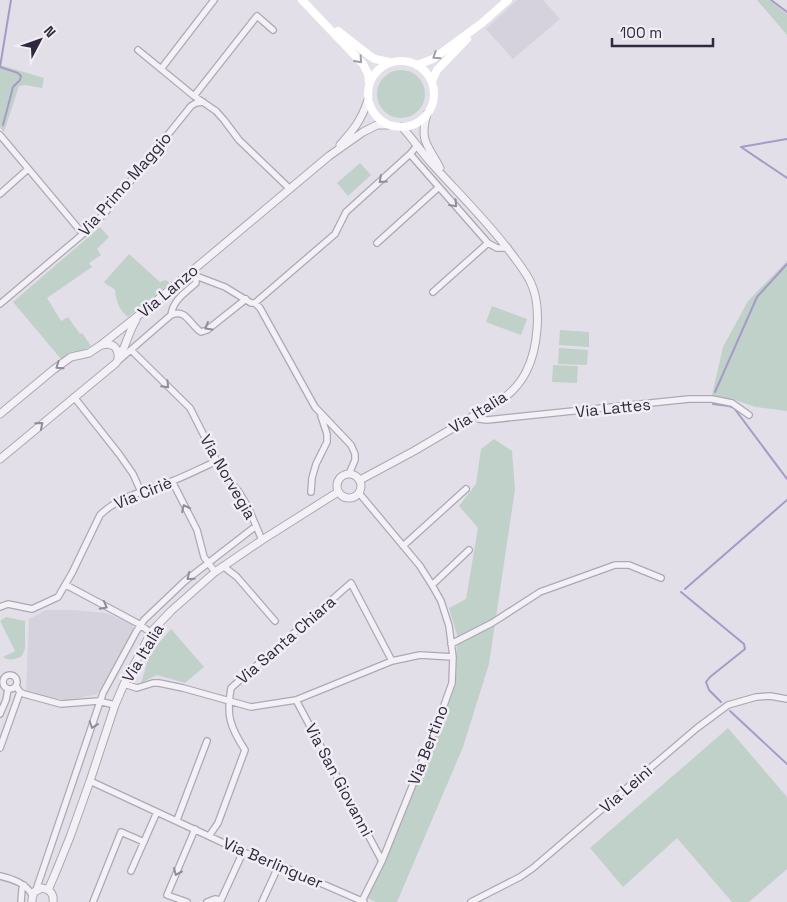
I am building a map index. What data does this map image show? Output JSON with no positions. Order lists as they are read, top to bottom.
{
  "streets": {
    "street": [
      "Via Primo Maggio",
      "Via Lanzo",
      "Via Lattes",
      "Via Italia",
      "Via Norvegia",
      "Via Ciriè",
      "Via Santa Chiara",
      "Via Bertino",
      "Via San Giovanni",
      "Via Leinì",
      "Via Berlinguer"
    ]
  },
  "crossings": [
    ["Via Lanzo", "Via Italia"],
    ["Via Lattes", "Via Italia"],
    ["Via Italia", "Via Norvegia"],
    ["Via Italia", "Via Bertino"],
    ["Via Italia", "Via Berlinguer"],
    ["Via Norvegia", "Via Ciriè"],
    ["Via Bertino", "Via San Giovanni"],
    ["Via Bertino", "Via Berlinguer"]
  ],
  "one_way": ["Via Norvegia"],
  "scale_bar": "100 m",
  "north": "top right"
}
